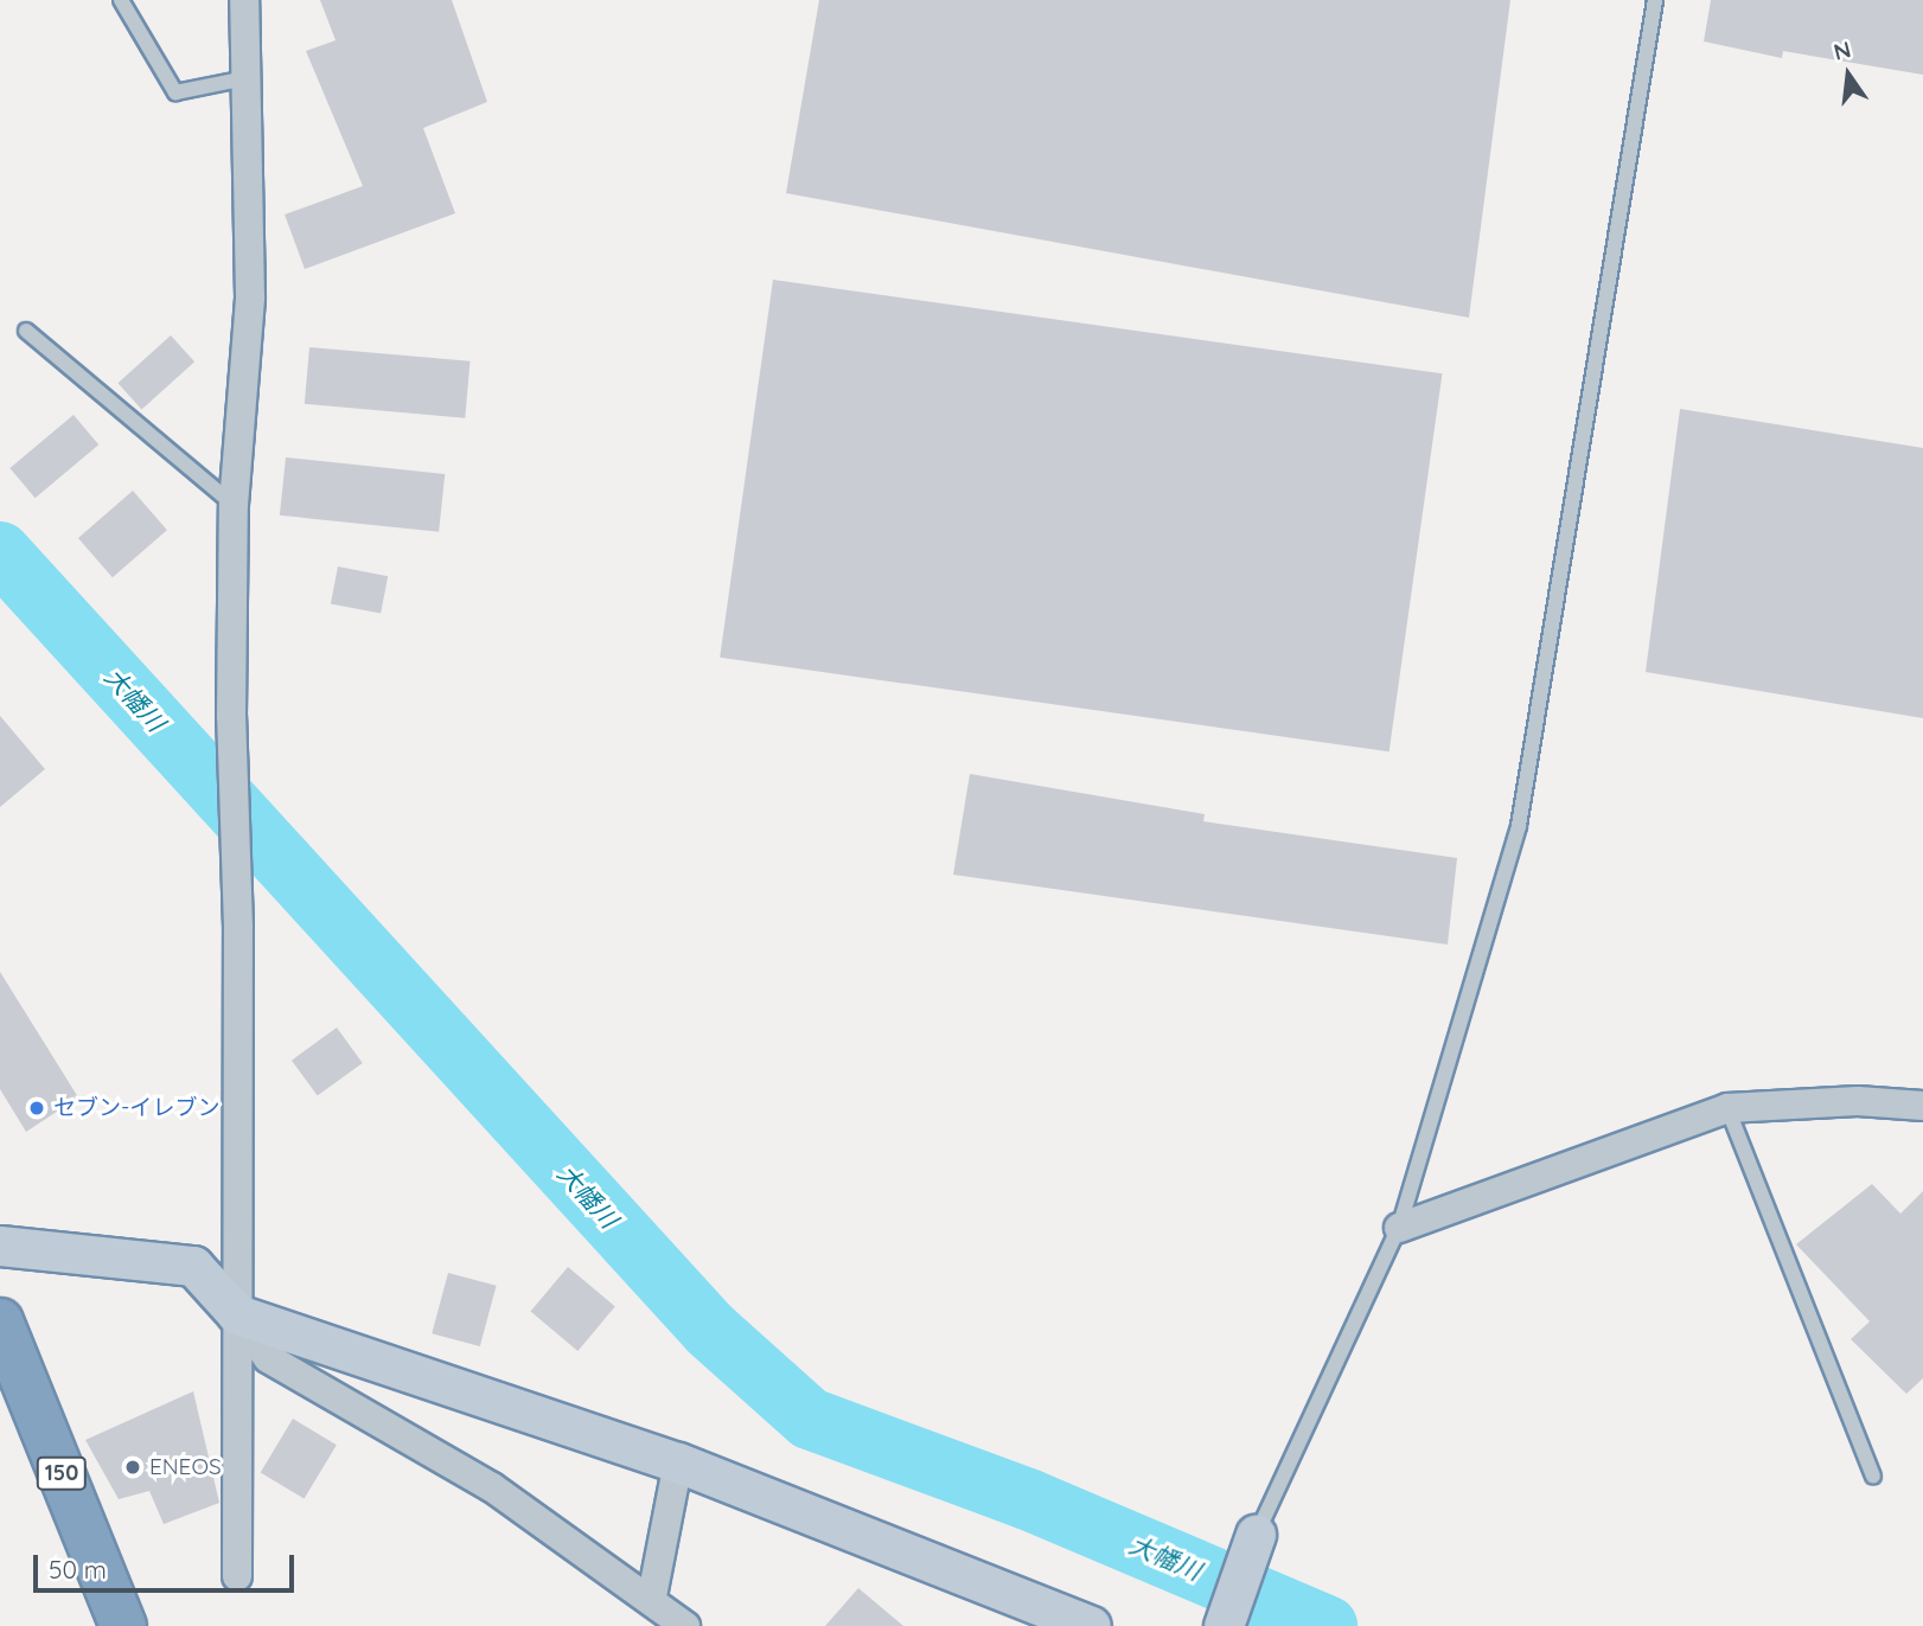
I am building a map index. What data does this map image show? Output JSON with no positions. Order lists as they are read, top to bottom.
{
  "streets": {
    "highway": ["150"]
  },
  "water": ["大幡川"],
  "places": ["セブン-イレブン", "ENEOS"],
  "scale_bar": "50 m",
  "north": "top"
}
